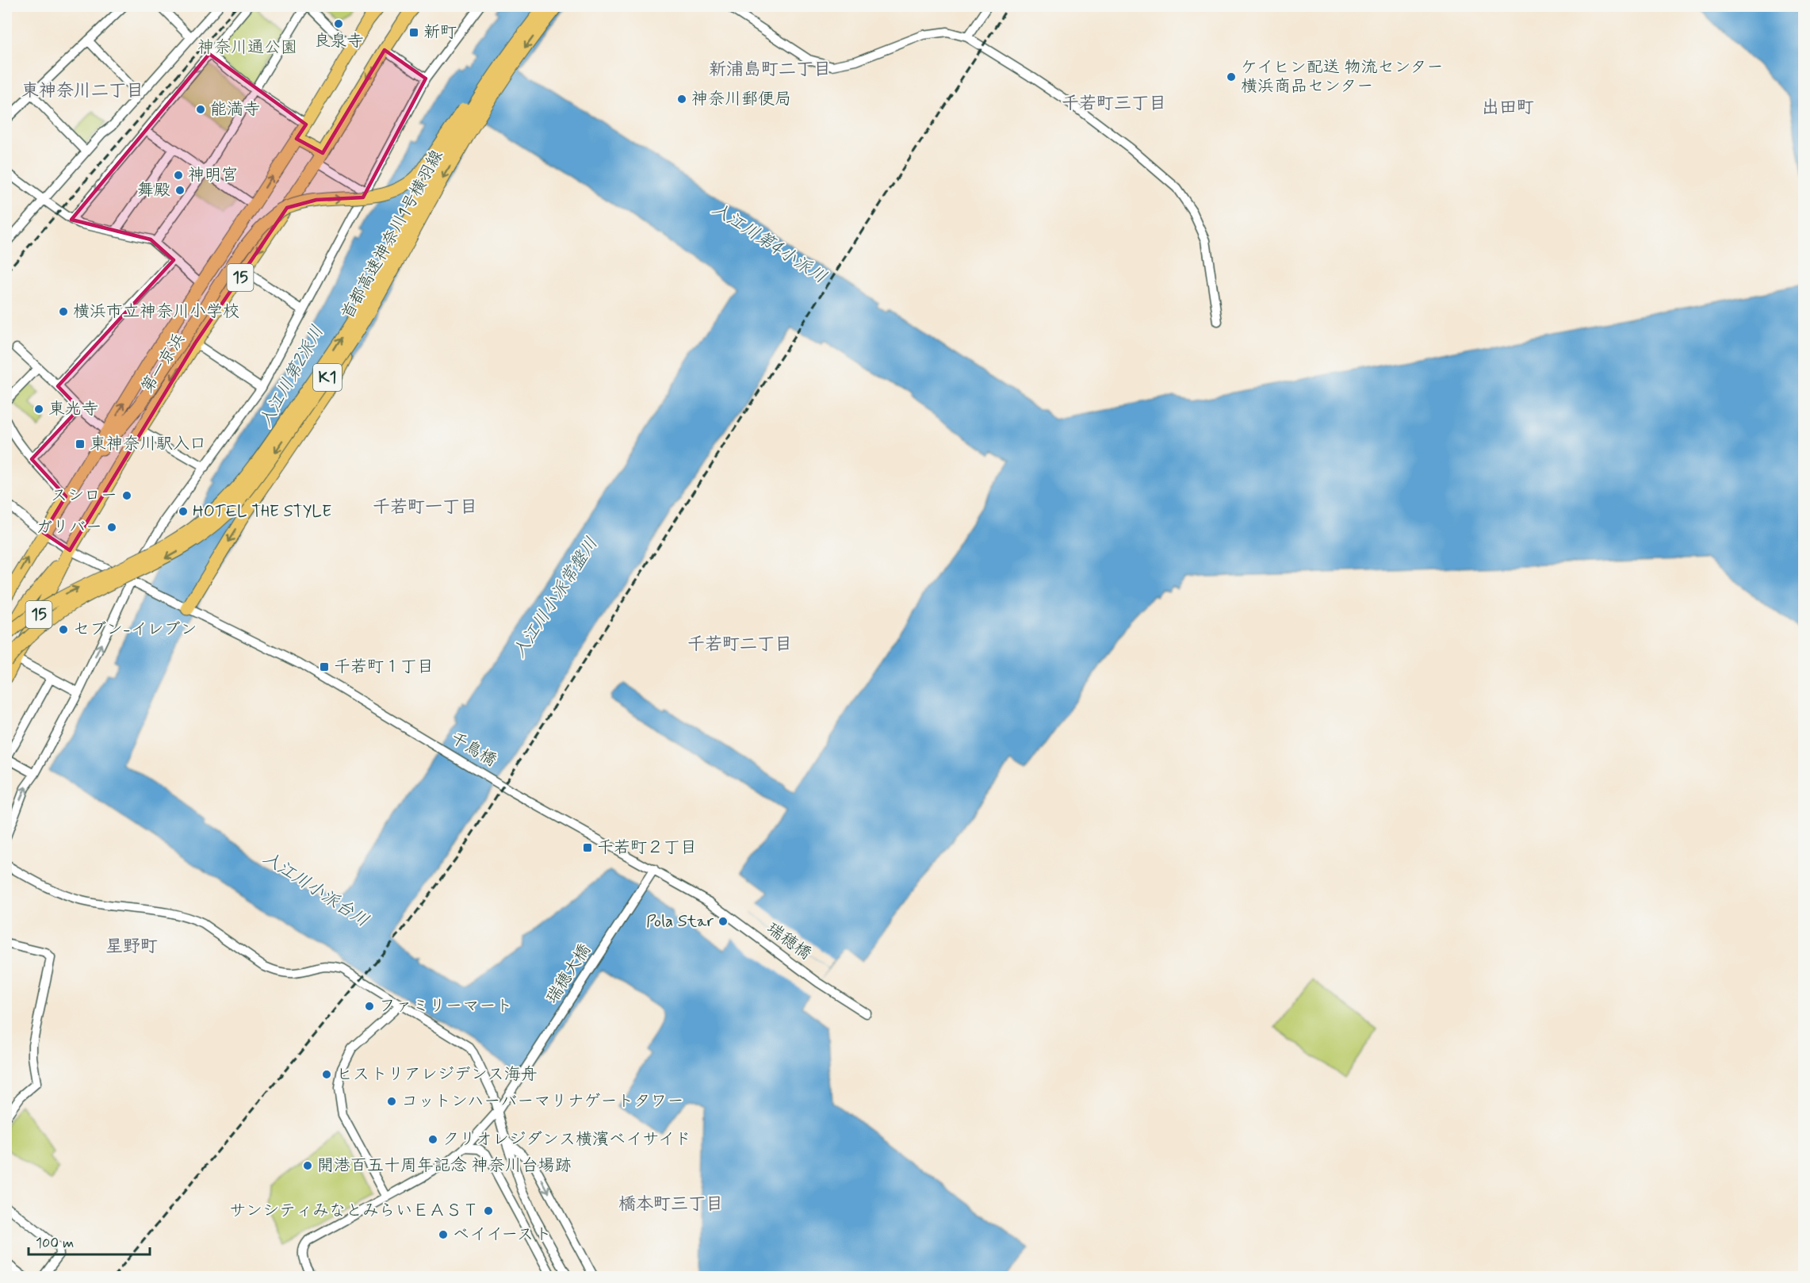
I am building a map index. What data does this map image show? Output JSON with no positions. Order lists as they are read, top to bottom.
{
  "streets": {
    "highway": [
      "首都高速神奈川1号横羽線",
      "15",
      "第一京浜",
      "K1"
    ],
    "street": ["千鳥橋", "瑞穂橋", "瑞穂大橋"]
  },
  "crossings": [
    ["首都高速神奈川1号横羽線", "第一京浜"],
    ["首都高速神奈川1号横羽線", "K1"],
    ["第一京浜", "K1"],
    ["第一京浜", "千鳥橋"],
    ["K1", "千鳥橋"],
    ["千鳥橋", "瑞穂橋"],
    ["千鳥橋", "瑞穂大橋"],
    ["瑞穂橋", "瑞穂大橋"]
  ],
  "districts": [
    "新浦島町二丁目",
    "東神奈川二丁目",
    "千若町三丁目",
    "出田町",
    "千若町一丁目",
    "千若町二丁目",
    "星野町",
    "橋本町三丁目"
  ],
  "water": [
    "入江川第4小派川",
    "入江川第2派川",
    "入江川小派常盤川",
    "入江川小派台川"
  ],
  "parks": ["神奈川通公園"],
  "places": {
    "other": [
      "良泉寺",
      "ケイヒン配送 物流センター 横浜商品センター",
      "神奈川郵便局",
      "能満寺",
      "神明宮",
      "舞殿",
      "横浜市立神奈川小学校",
      "東光寺",
      "スシロー",
      "HOTEL THE STYLE",
      "ガリバー",
      "セブン-イレブン",
      "Pola Star",
      "ファミリーマート",
      "ヒストリアレジデンス海舟",
      "コットンハーバーマリナゲートタワー",
      "クリオレジダンス横濱ベイサイド",
      "開港百五十周年記念 神奈川台場跡",
      "サンシティみなとみらいＥＡＳＴ",
      "ベイイースト"
    ],
    "transit": [
      "新町",
      "東神奈川駅入口",
      "千若町１丁目",
      "千若町２丁目"
    ]
  },
  "scale_bar": "100 m"
}
